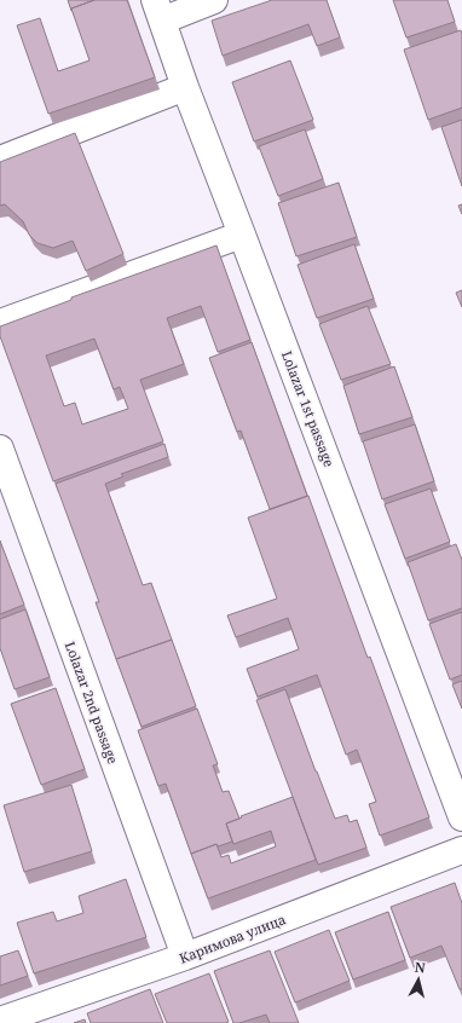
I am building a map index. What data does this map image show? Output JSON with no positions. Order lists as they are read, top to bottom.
{
  "streets": {
    "street": ["Lolazar 1st passage", "Lolazar 2nd passage", "Каримова улица"]
  },
  "crossings": [
    ["Lolazar 2nd passage", "Каримова улица"]
  ],
  "north": "top"
}
